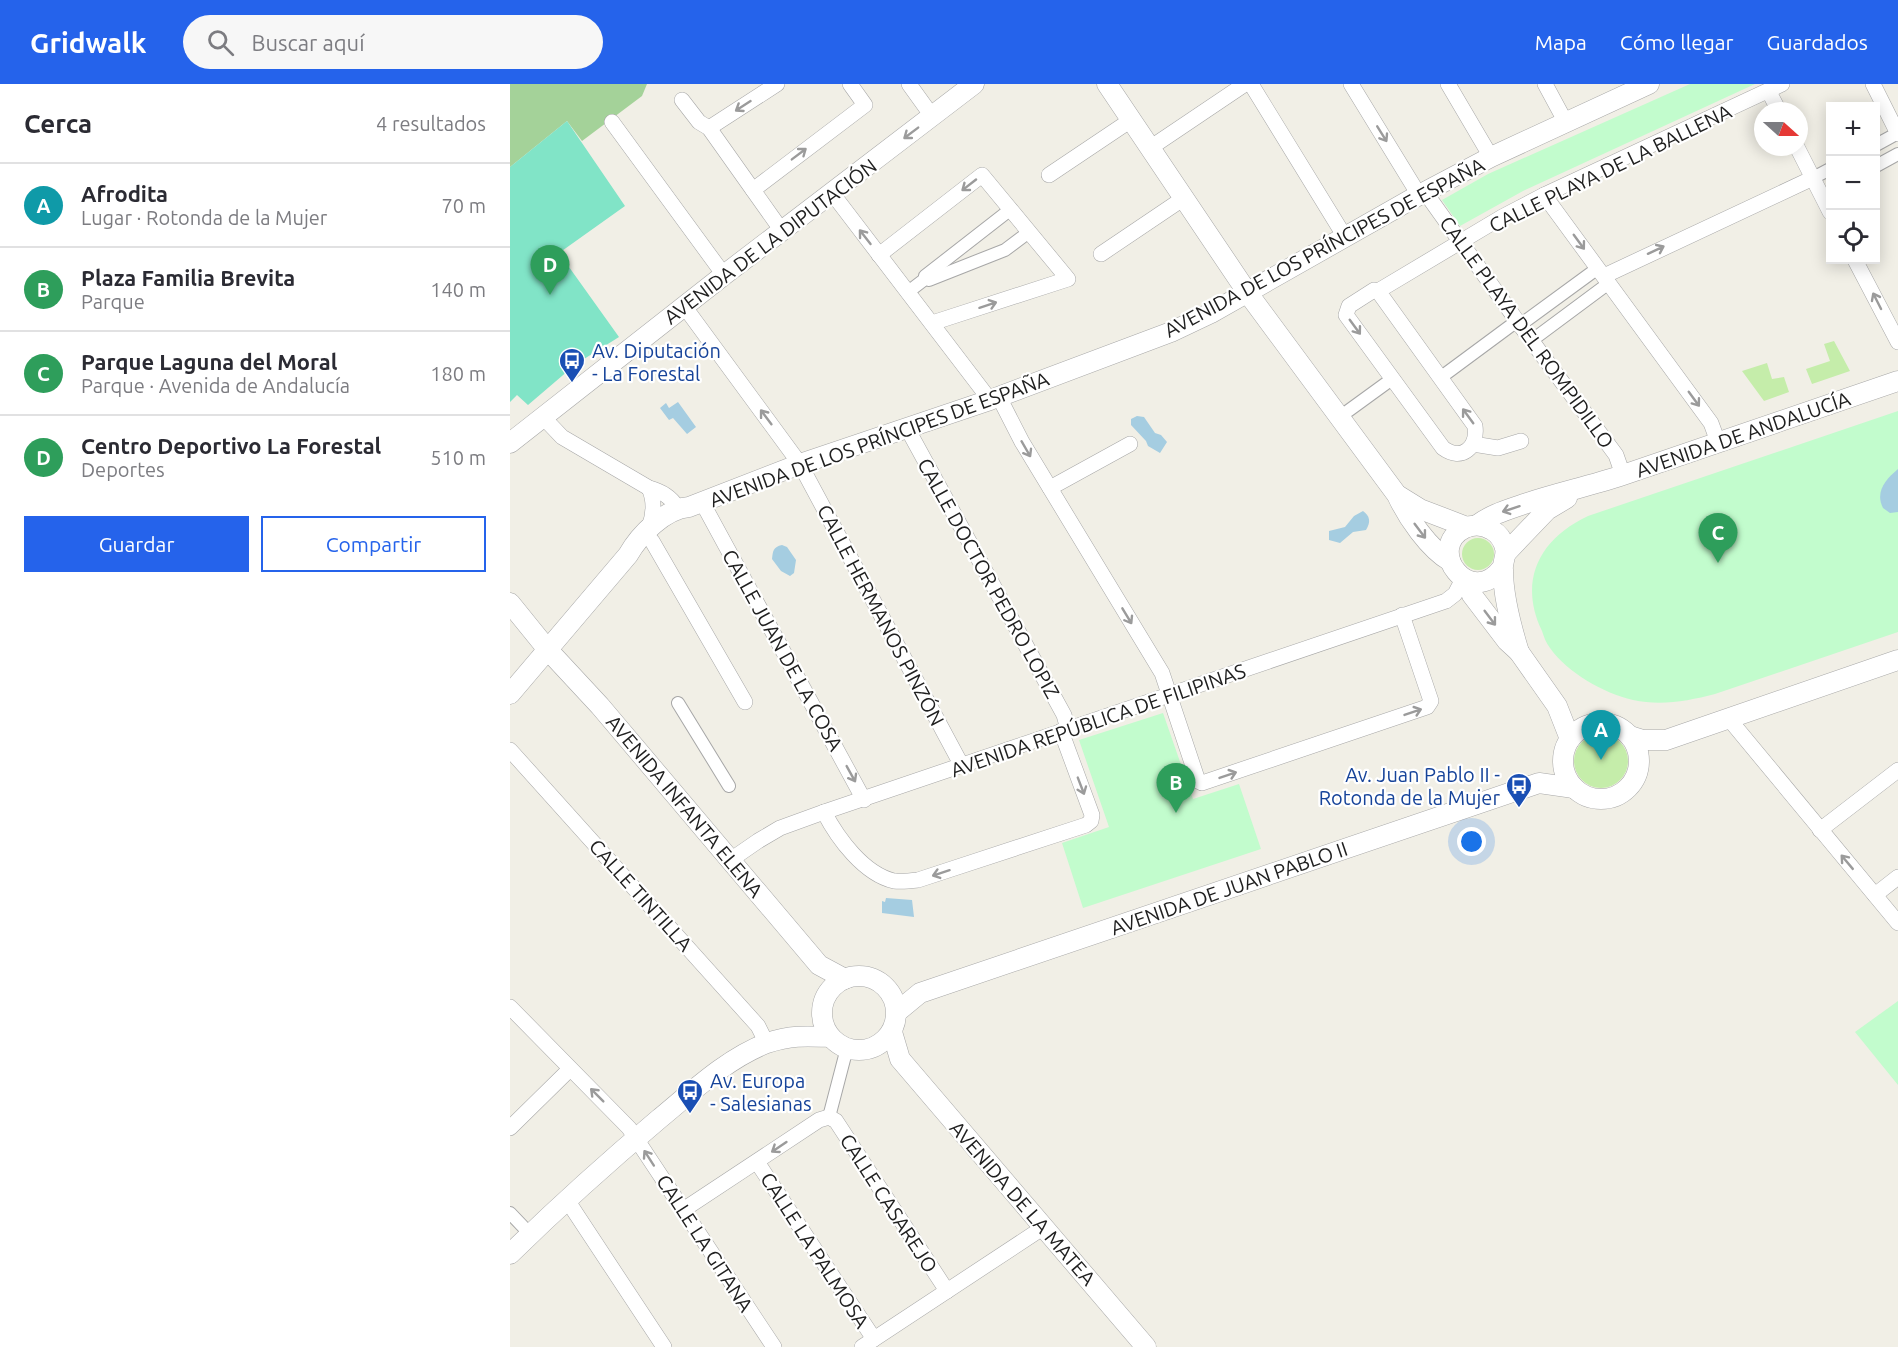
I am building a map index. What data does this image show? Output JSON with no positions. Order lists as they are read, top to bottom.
{
  "streets": {
    "street": [
      "CALLE PLAYA DE LA BALLENA",
      "AVENIDA DE LA DIPUTACIÓN",
      "AVENIDA DE LOS PRÍNCIPES DE ESPAÑA",
      "CALLE PLAYA DEL ROMPIDILLO",
      "AVENIDA DE ANDALUCÍA",
      "CALLE DOCTOR PEDRO LOPIZ",
      "CALLE HERMANOS PINZÓN",
      "CALLE JUAN DE LA COSA",
      "AVENIDA REPÚBLICA DE FILIPINAS",
      "AVENIDA INFANTA ELENA",
      "AVENIDA DE JUAN PABLO II",
      "CALLE TINTILLA",
      "CALLE CASAREJO",
      "AVENIDA DE LA MATEA",
      "CALLE LA GITANA",
      "CALLE LA PALMOSA"
    ]
  },
  "crossings": [
    ["CALLE PLAYA DE LA BALLENA", "CALLE PLAYA DEL ROMPIDILLO"],
    ["AVENIDA DE LA DIPUTACIÓN", "CALLE HERMANOS PINZÓN"],
    ["AVENIDA DE LOS PRÍNCIPES DE ESPAÑA", "CALLE PLAYA DEL ROMPIDILLO"],
    ["AVENIDA DE LOS PRÍNCIPES DE ESPAÑA", "CALLE DOCTOR PEDRO LOPIZ"],
    ["AVENIDA DE LOS PRÍNCIPES DE ESPAÑA", "CALLE HERMANOS PINZÓN"],
    ["AVENIDA DE LOS PRÍNCIPES DE ESPAÑA", "CALLE JUAN DE LA COSA"],
    ["AVENIDA DE LOS PRÍNCIPES DE ESPAÑA", "AVENIDA INFANTA ELENA"],
    ["CALLE PLAYA DEL ROMPIDILLO", "AVENIDA DE ANDALUCÍA"],
    ["AVENIDA DE ANDALUCÍA", "AVENIDA REPÚBLICA DE FILIPINAS"],
    ["CALLE DOCTOR PEDRO LOPIZ", "AVENIDA REPÚBLICA DE FILIPINAS"],
    ["CALLE HERMANOS PINZÓN", "AVENIDA REPÚBLICA DE FILIPINAS"],
    ["CALLE JUAN DE LA COSA", "AVENIDA REPÚBLICA DE FILIPINAS"],
    ["AVENIDA REPÚBLICA DE FILIPINAS", "AVENIDA INFANTA ELENA"],
    ["AVENIDA INFANTA ELENA", "AVENIDA DE JUAN PABLO II"],
    ["AVENIDA INFANTA ELENA", "AVENIDA DE LA MATEA"],
    ["AVENIDA DE JUAN PABLO II", "AVENIDA DE LA MATEA"]
  ],
  "one_way": ["CALLE HERMANOS PINZÓN"],
  "places": {
    "bus stop": ["Av. Diputación - La Forestal", "Av. Juan Pablo II - Rotonda de la Mujer", "Av. Europa - Salesianas"]
  },
  "north": "right",
  "page": {
    "header": "Gridwalk",
    "search": "Buscar aquí",
    "nav": ["Mapa", "Cómo llegar", "Guardados"],
    "heading": ["Cerca", "4 resultados"],
    "map_buttons": ["+", "−"],
    "list": [
      {
        "mark": "A",
        "name": "Afrodita",
        "note": "Lugar · Rotonda de la Mujer",
        "value": "70 m"
      },
      {
        "mark": "B",
        "name": "Plaza Familia Brevita",
        "note": "Parque",
        "value": "140 m"
      },
      {
        "mark": "C",
        "name": "Parque Laguna del Moral",
        "note": "Parque · Avenida de Andalucía",
        "value": "180 m"
      },
      {
        "mark": "D",
        "name": "Centro Deportivo La Forestal",
        "note": "Deportes",
        "value": "510 m"
      }
    ],
    "pins": [
      "D",
      "C",
      "A",
      "B"
    ],
    "buttons": ["Guardar", "Compartir"]
  }
}
